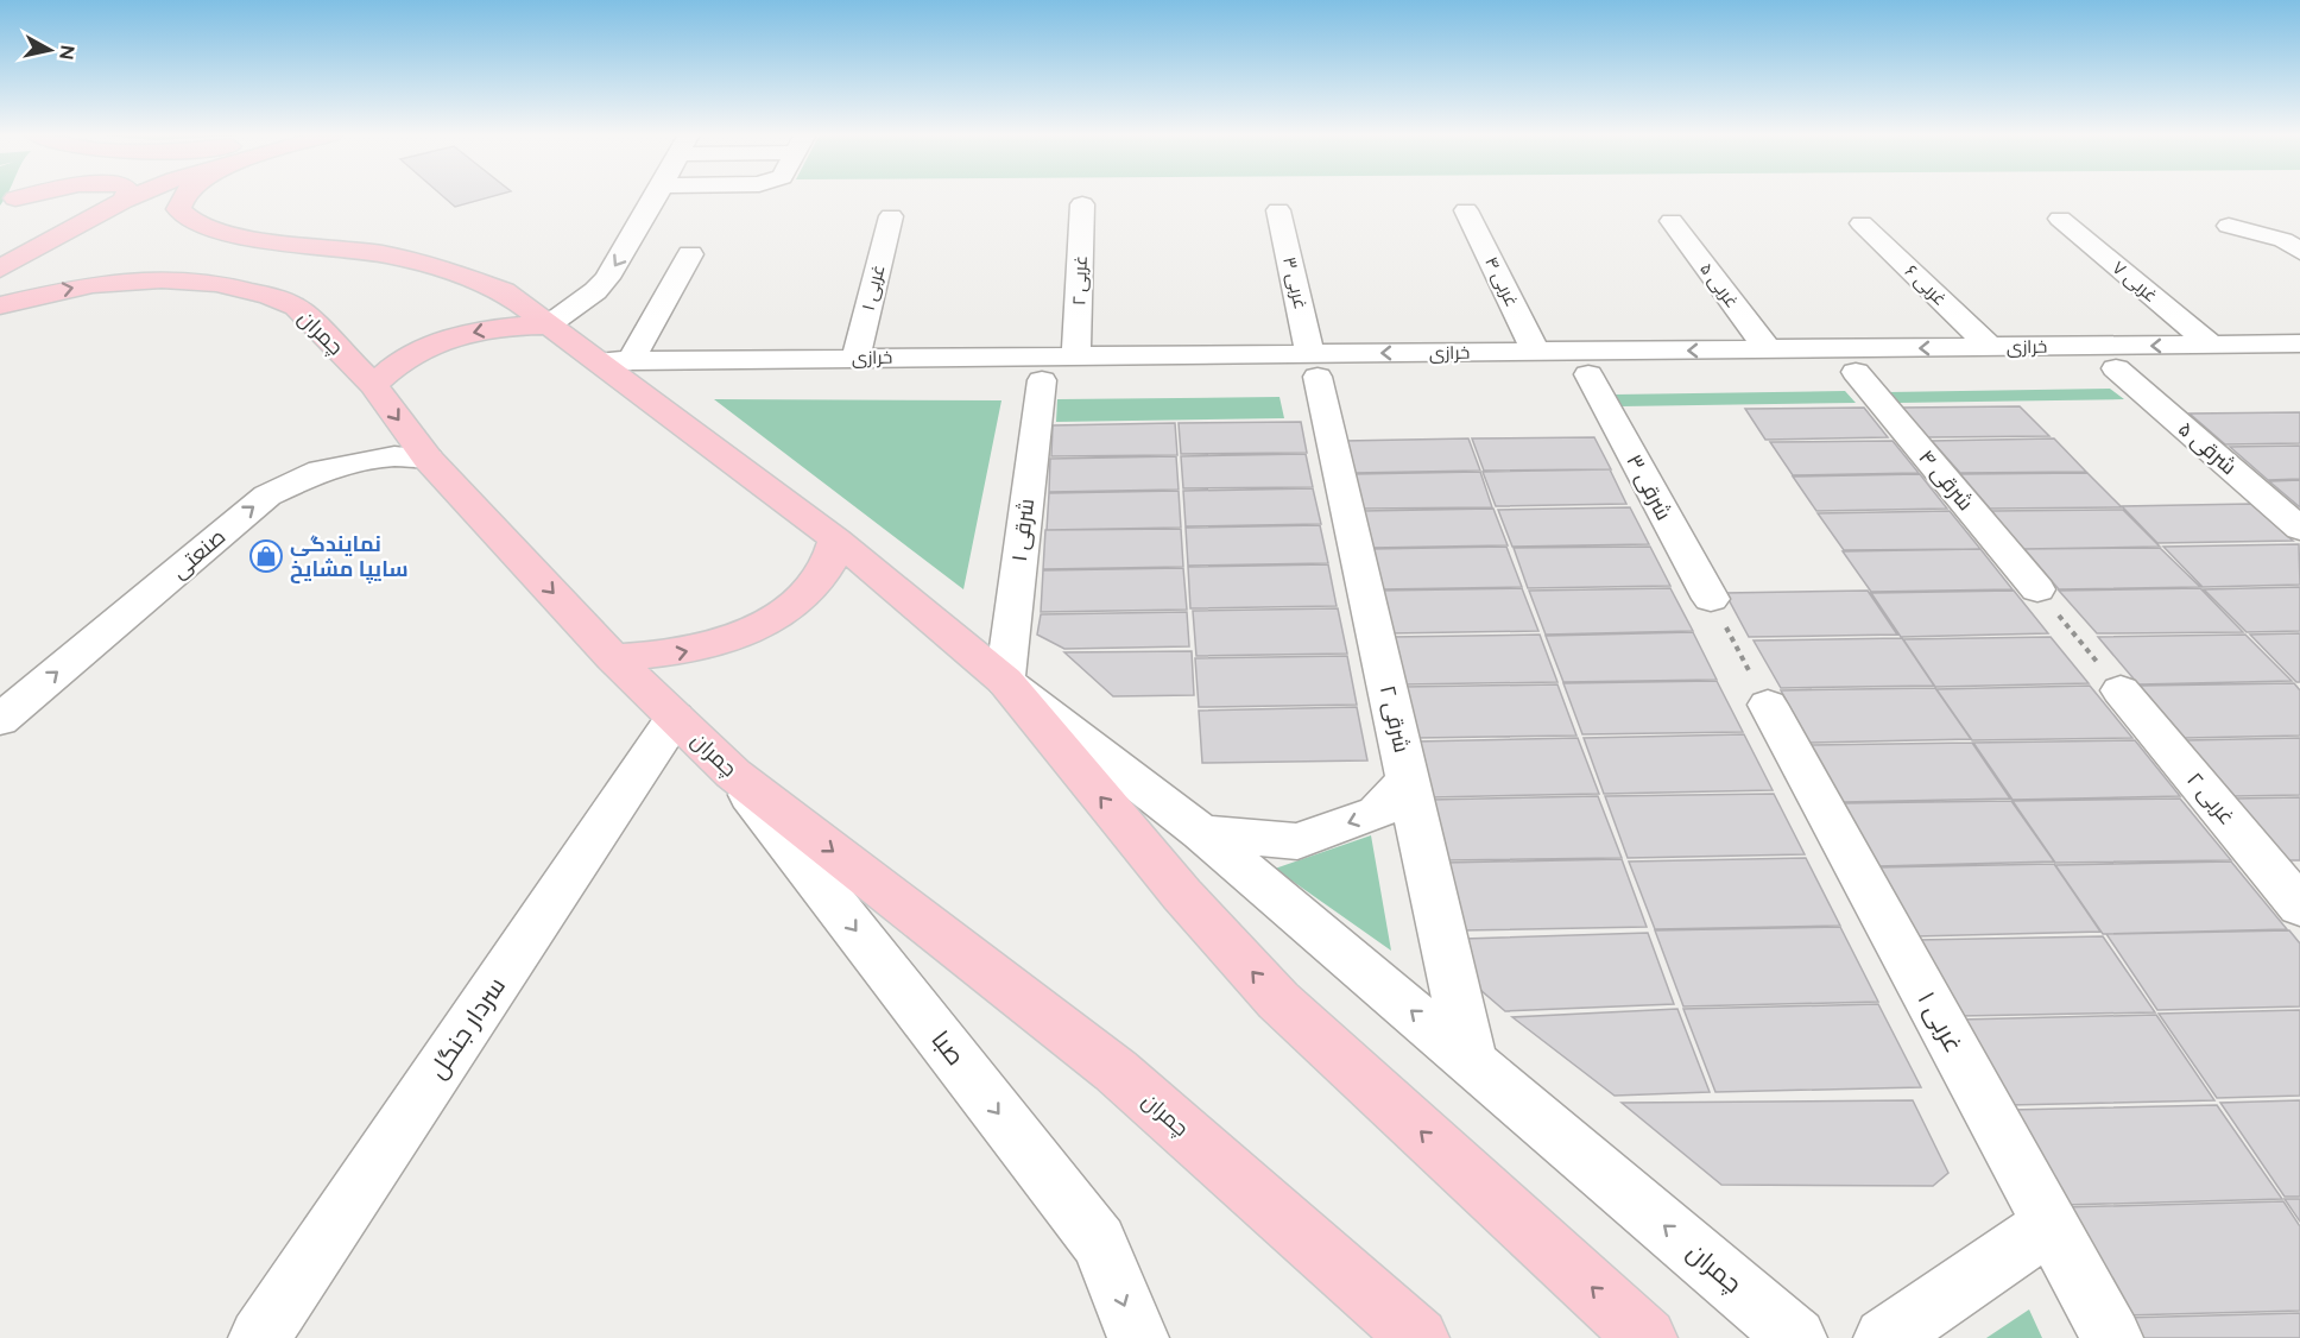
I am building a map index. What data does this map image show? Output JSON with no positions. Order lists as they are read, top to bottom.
{
  "streets": {
    "main road": ["چمران"],
    "street": [
      "۲ غربی",
      "۴ غربی",
      "۷ غربی",
      "۳ غربی",
      "۵ غربی",
      "۶ غربی",
      "۱ غربی",
      "خرازی",
      "۵ شرقی",
      "۴ شرقی",
      "۳ شرقی",
      "۱ شرقی",
      "صنعتی",
      "۲ شرقی",
      "سردار جنگل",
      "صبا"
    ]
  },
  "crossings": [
    ["۲ غربی", "خرازی"],
    ["۴ غربی", "خرازی"],
    ["۷ غربی", "خرازی"],
    ["۳ غربی", "خرازی"],
    ["۳ غربی", "۲ شرقی"],
    ["۵ غربی", "خرازی"],
    ["۶ غربی", "خرازی"],
    ["۱ غربی", "خرازی"],
    ["چمران", "خرازی"],
    ["چمران", "۱ شرقی"],
    ["چمران", "صنعتی"],
    ["چمران", "۲ شرقی"],
    ["چمران", "سردار جنگل"],
    ["چمران", "صبا"],
    ["خرازی", "۵ شرقی"],
    ["خرازی", "۴ شرقی"],
    ["خرازی", "۳ شرقی"],
    ["خرازی", "۱ شرقی"],
    ["خرازی", "۲ شرقی"]
  ],
  "one_way": ["صنعتی", "صبا"],
  "places": {
    "shop": ["نمایندگی سایپا مشایخ"]
  },
  "north": "right"
}
